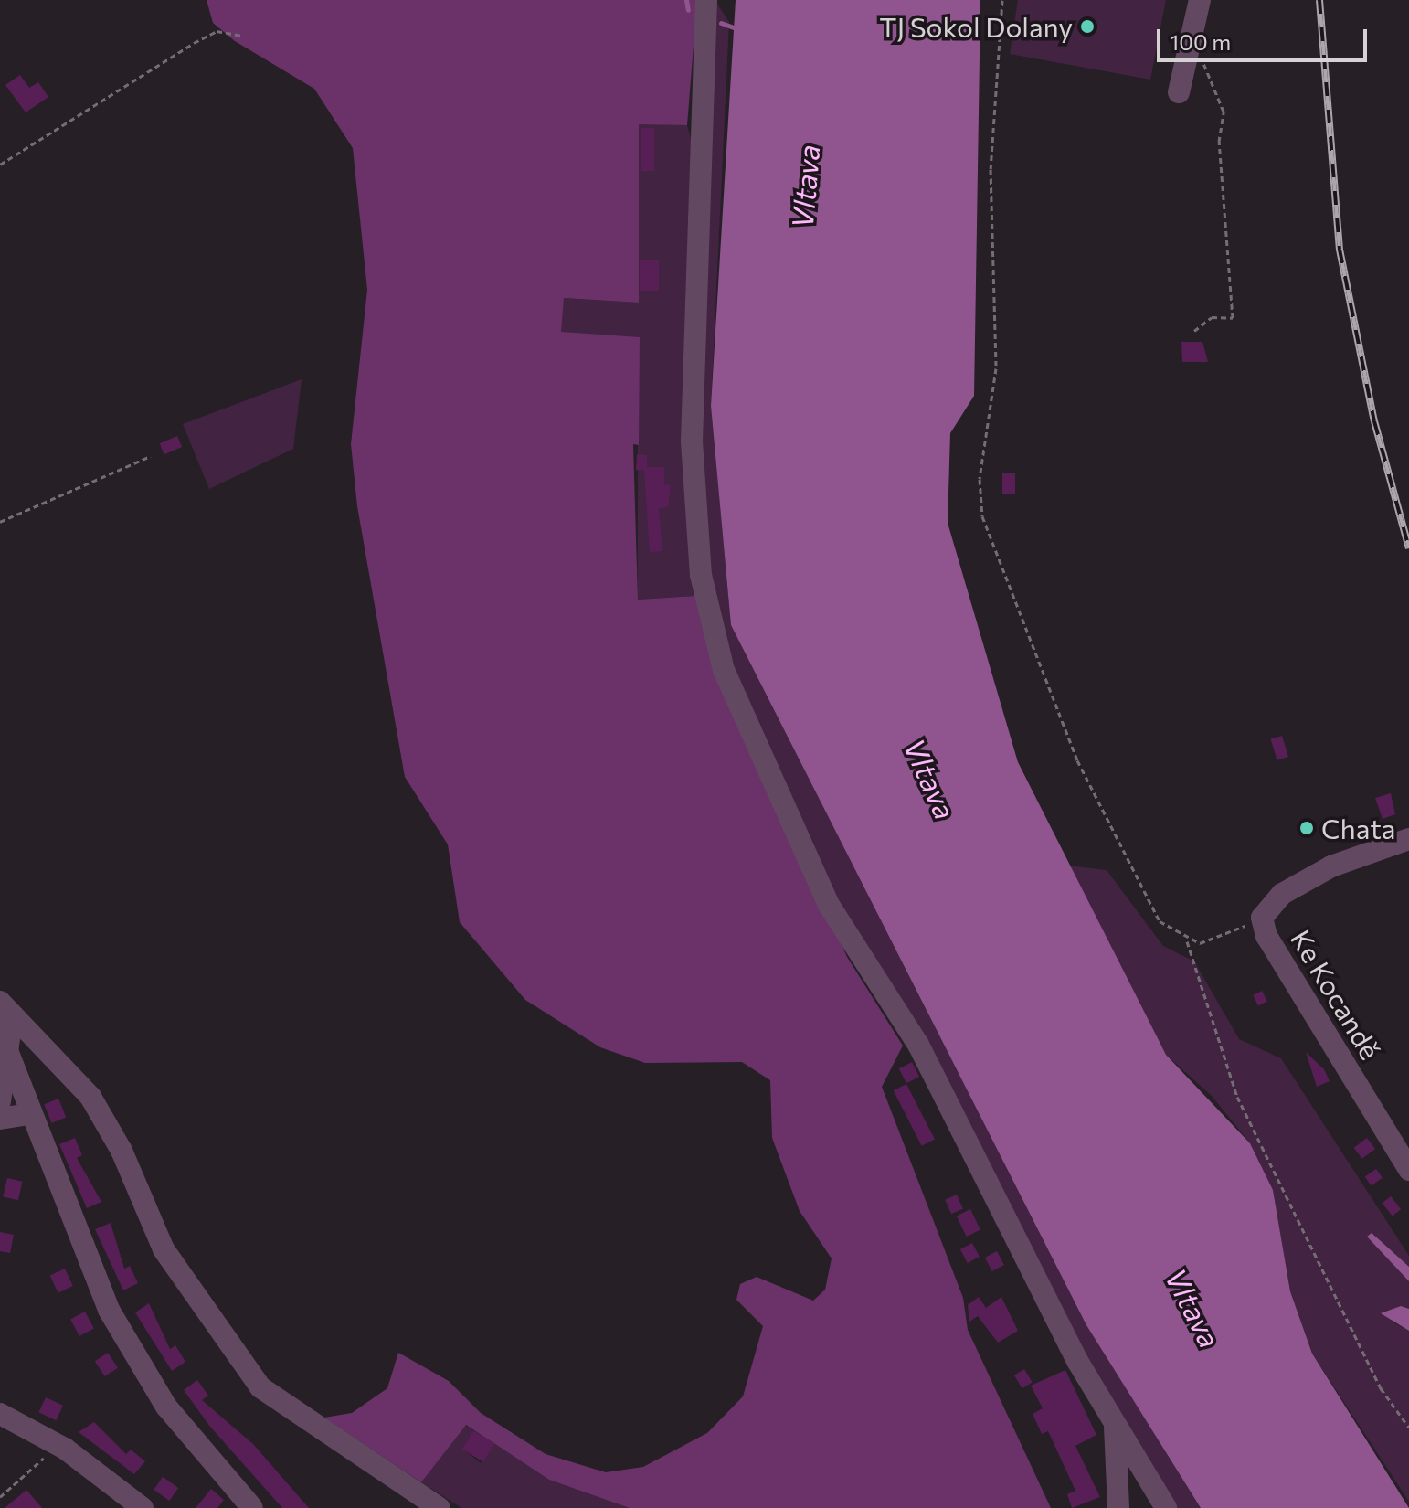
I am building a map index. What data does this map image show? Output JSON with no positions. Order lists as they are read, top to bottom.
{
  "streets": {
    "street": ["Ke Kocandě"]
  },
  "water": ["Vltava"],
  "places": ["TJ Sokol Dolany", "Chata"],
  "scale_bar": "100 m"
}
